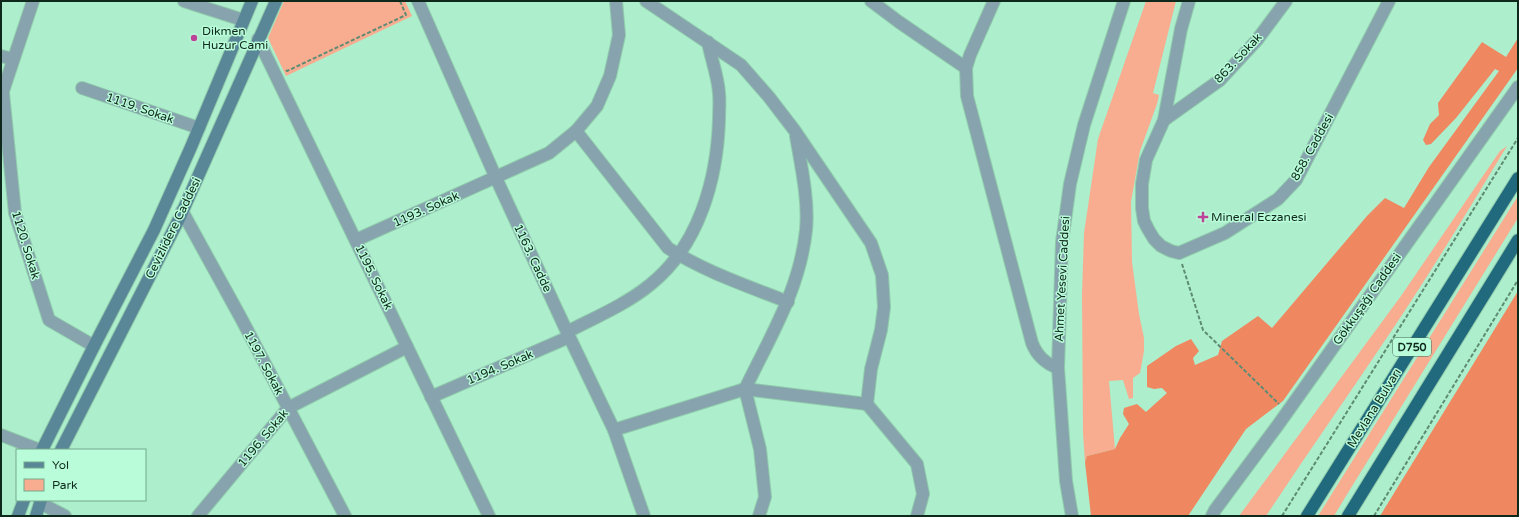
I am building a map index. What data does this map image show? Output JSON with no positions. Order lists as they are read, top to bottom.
{
  "streets": {
    "highway": ["D750", "Mevlana Bulvarı"],
    "main road": ["Cevizlidere Caddesi"],
    "street": [
      "863. Sokak",
      "1119. Sokak",
      "858. Caddesi",
      "1193. Sokak",
      "1120. Sokak",
      "1163. Cadde",
      "1195. Sokak",
      "Ahmet Yesevi Caddesi",
      "Gökkuşağı Caddesi",
      "1197. Sokak",
      "1194. Sokak",
      "1196. Sokak"
    ]
  },
  "crossings": [
    ["1119. Sokak", "Cevizlidere Caddesi"],
    ["1193. Sokak", "1163. Cadde"],
    ["1193. Sokak", "1195. Sokak"],
    ["Cevizlidere Caddesi", "1120. Sokak"],
    ["Cevizlidere Caddesi", "1195. Sokak"],
    ["Cevizlidere Caddesi", "1197. Sokak"],
    ["1163. Cadde", "1194. Sokak"],
    ["1195. Sokak", "1194. Sokak"],
    ["1195. Sokak", "1196. Sokak"],
    ["1197. Sokak", "1196. Sokak"]
  ],
  "places": {
    "other": ["Dikmen Huzur Cami"],
    "health": ["Mineral Eczanesi"]
  },
  "legend": ["Yol", "Park"]
}
